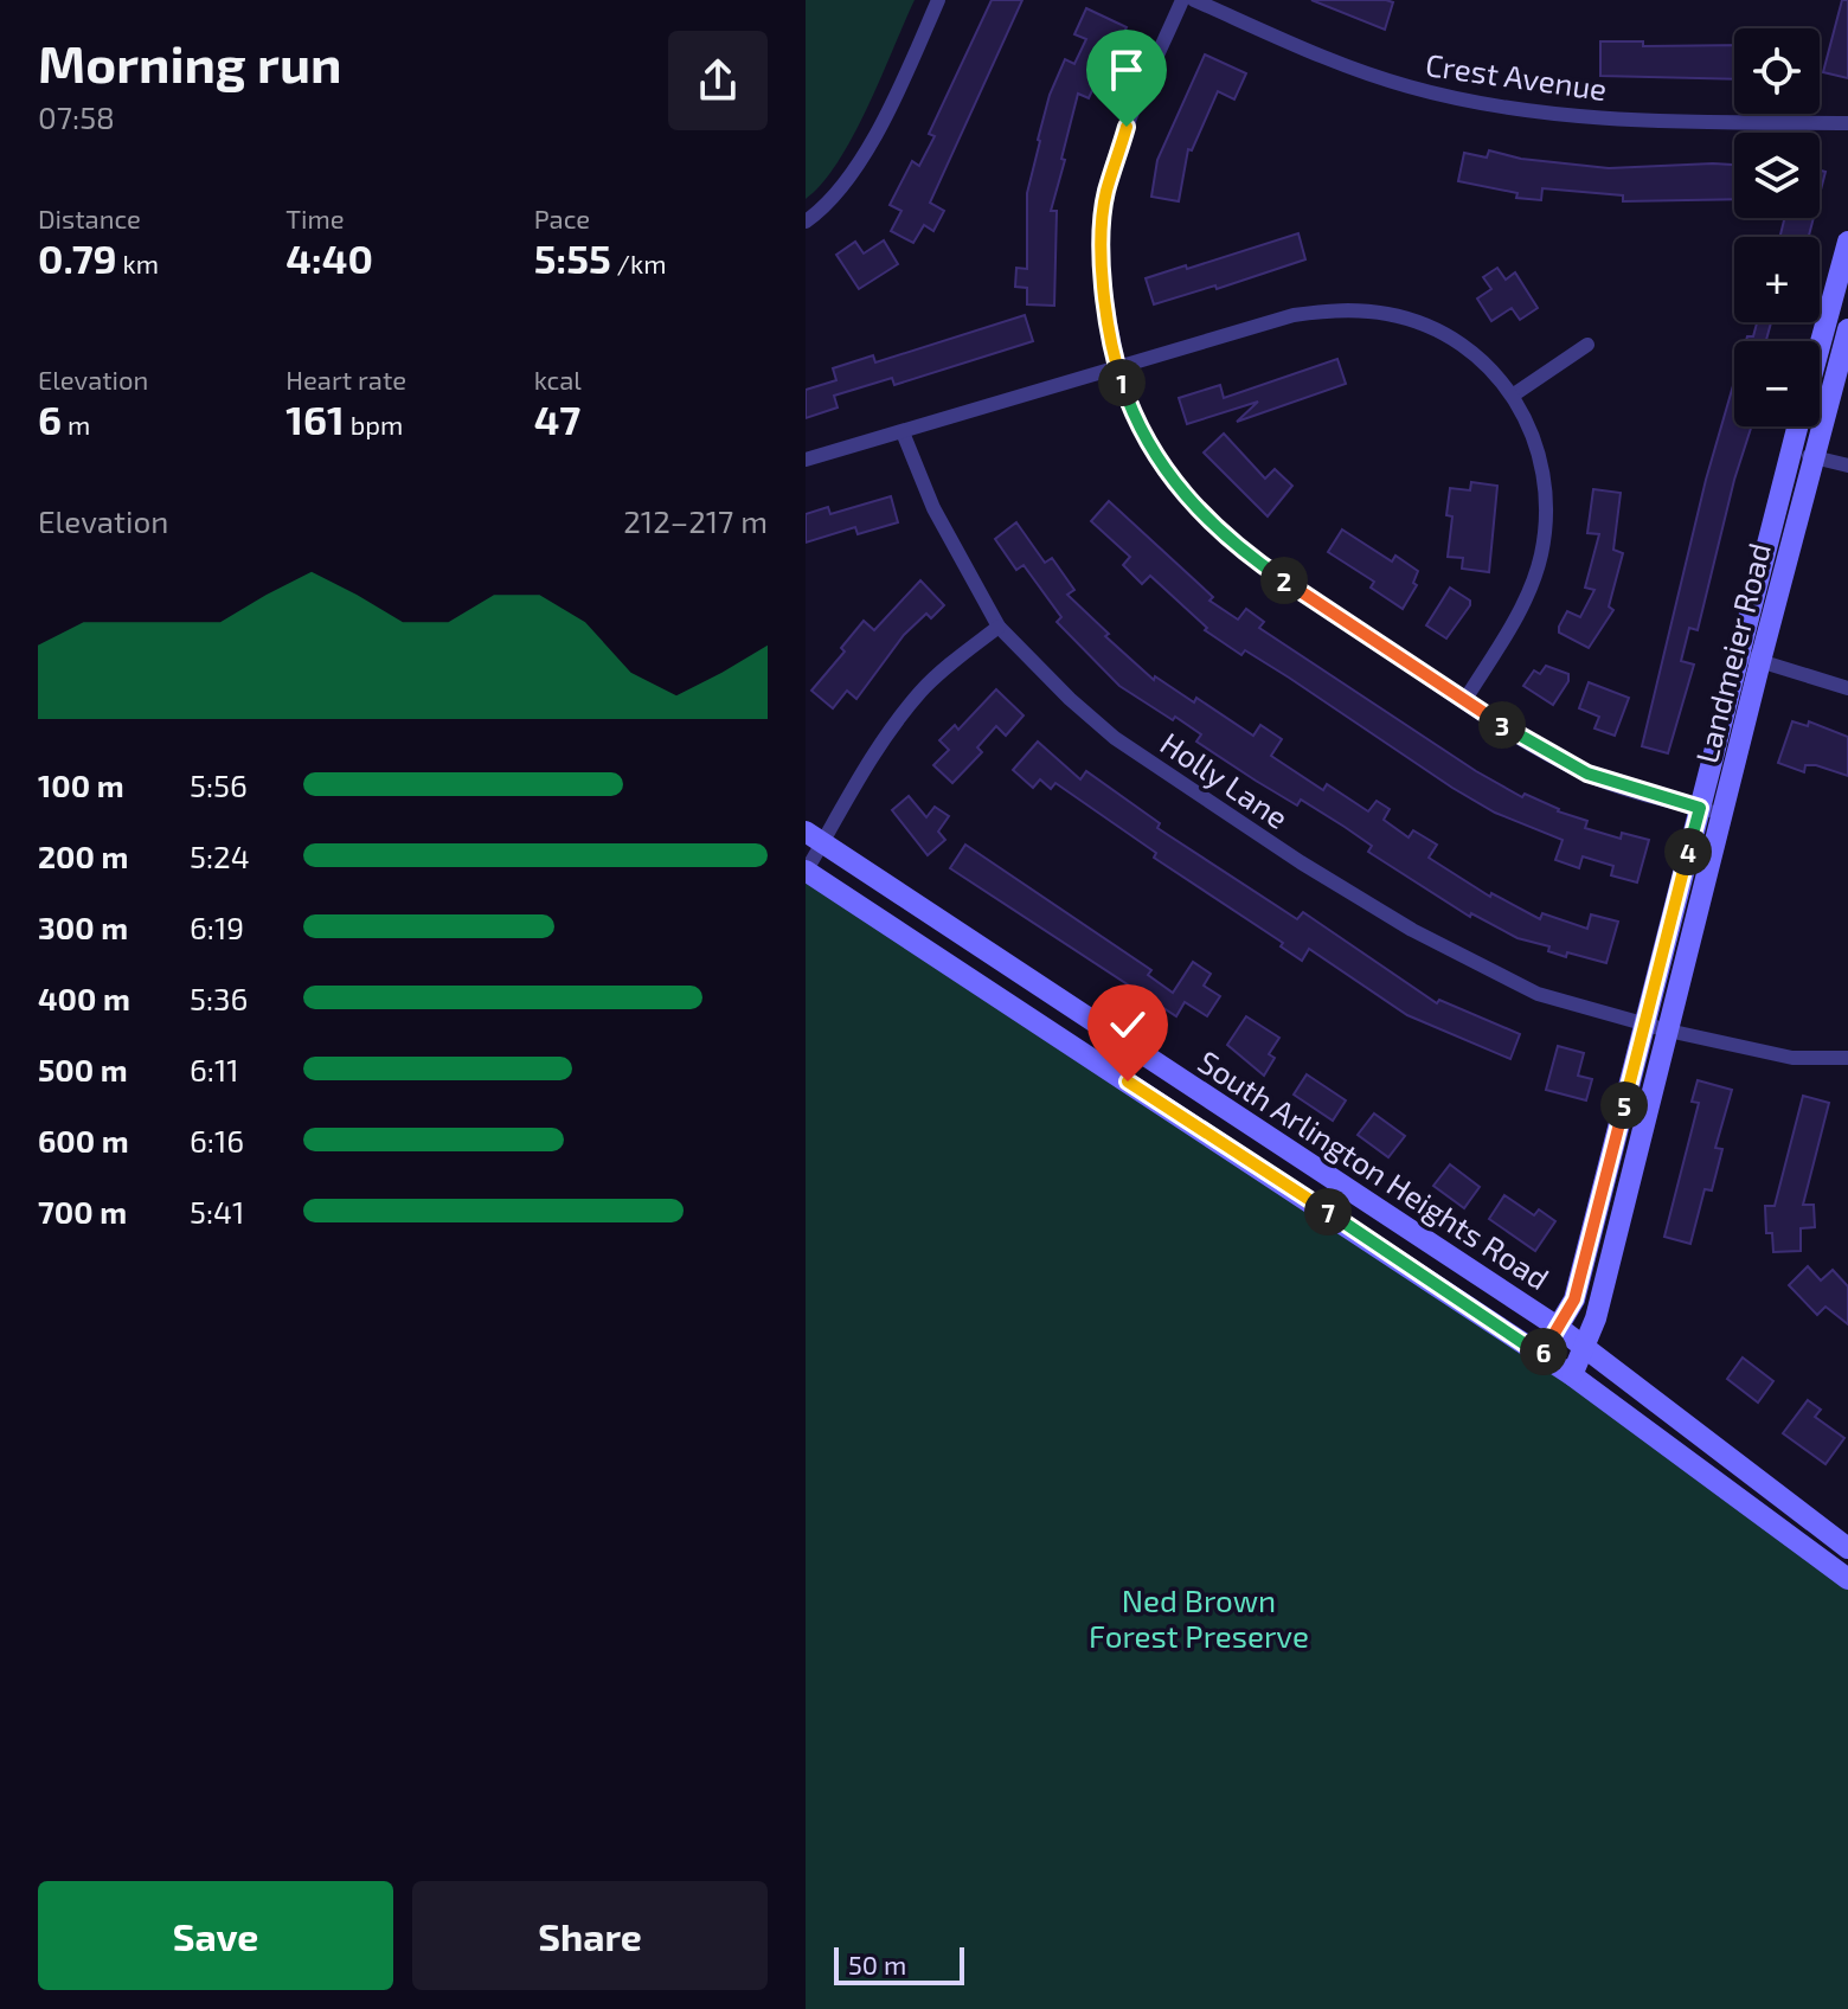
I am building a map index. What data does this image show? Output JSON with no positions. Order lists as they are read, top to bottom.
{
  "streets": {
    "main road": ["Landmeier Road", "South Arlington Heights Road"],
    "street": ["Crest Avenue", "Holly Lane"]
  },
  "crossings": [
    ["Landmeier Road", "Holly Lane"],
    ["Landmeier Road", "South Arlington Heights Road"]
  ],
  "parks": ["Ned Brown Forest Preserve"],
  "scale_bar": "50 m",
  "page": {
    "heading": ["Morning run", "07:58"],
    "map_buttons": ["+", "−"],
    "stats": [
      ["Distance", "0.79 km"],
      ["Time", "4:40"],
      ["Pace", "5:55 /km"],
      ["Elevation", "6 m"],
      ["Heart rate", "161 bpm"],
      ["kcal", "47"]
    ],
    "pins": [
      "1",
      "2",
      "3",
      "4",
      "5",
      "7",
      "6"
    ],
    "chart": ["Elevation", "212–217 m"],
    "list": [
      {
        "name": "100 m",
        "note": "5:56"
      },
      {
        "name": "200 m",
        "note": "5:24"
      },
      {
        "name": "300 m",
        "note": "6:19"
      },
      {
        "name": "400 m",
        "note": "5:36"
      },
      {
        "name": "500 m",
        "note": "6:11"
      },
      {
        "name": "600 m",
        "note": "6:16"
      },
      {
        "name": "700 m",
        "note": "5:41"
      }
    ],
    "buttons": ["Save", "Share"],
    "scale": "50 m"
  }
}
